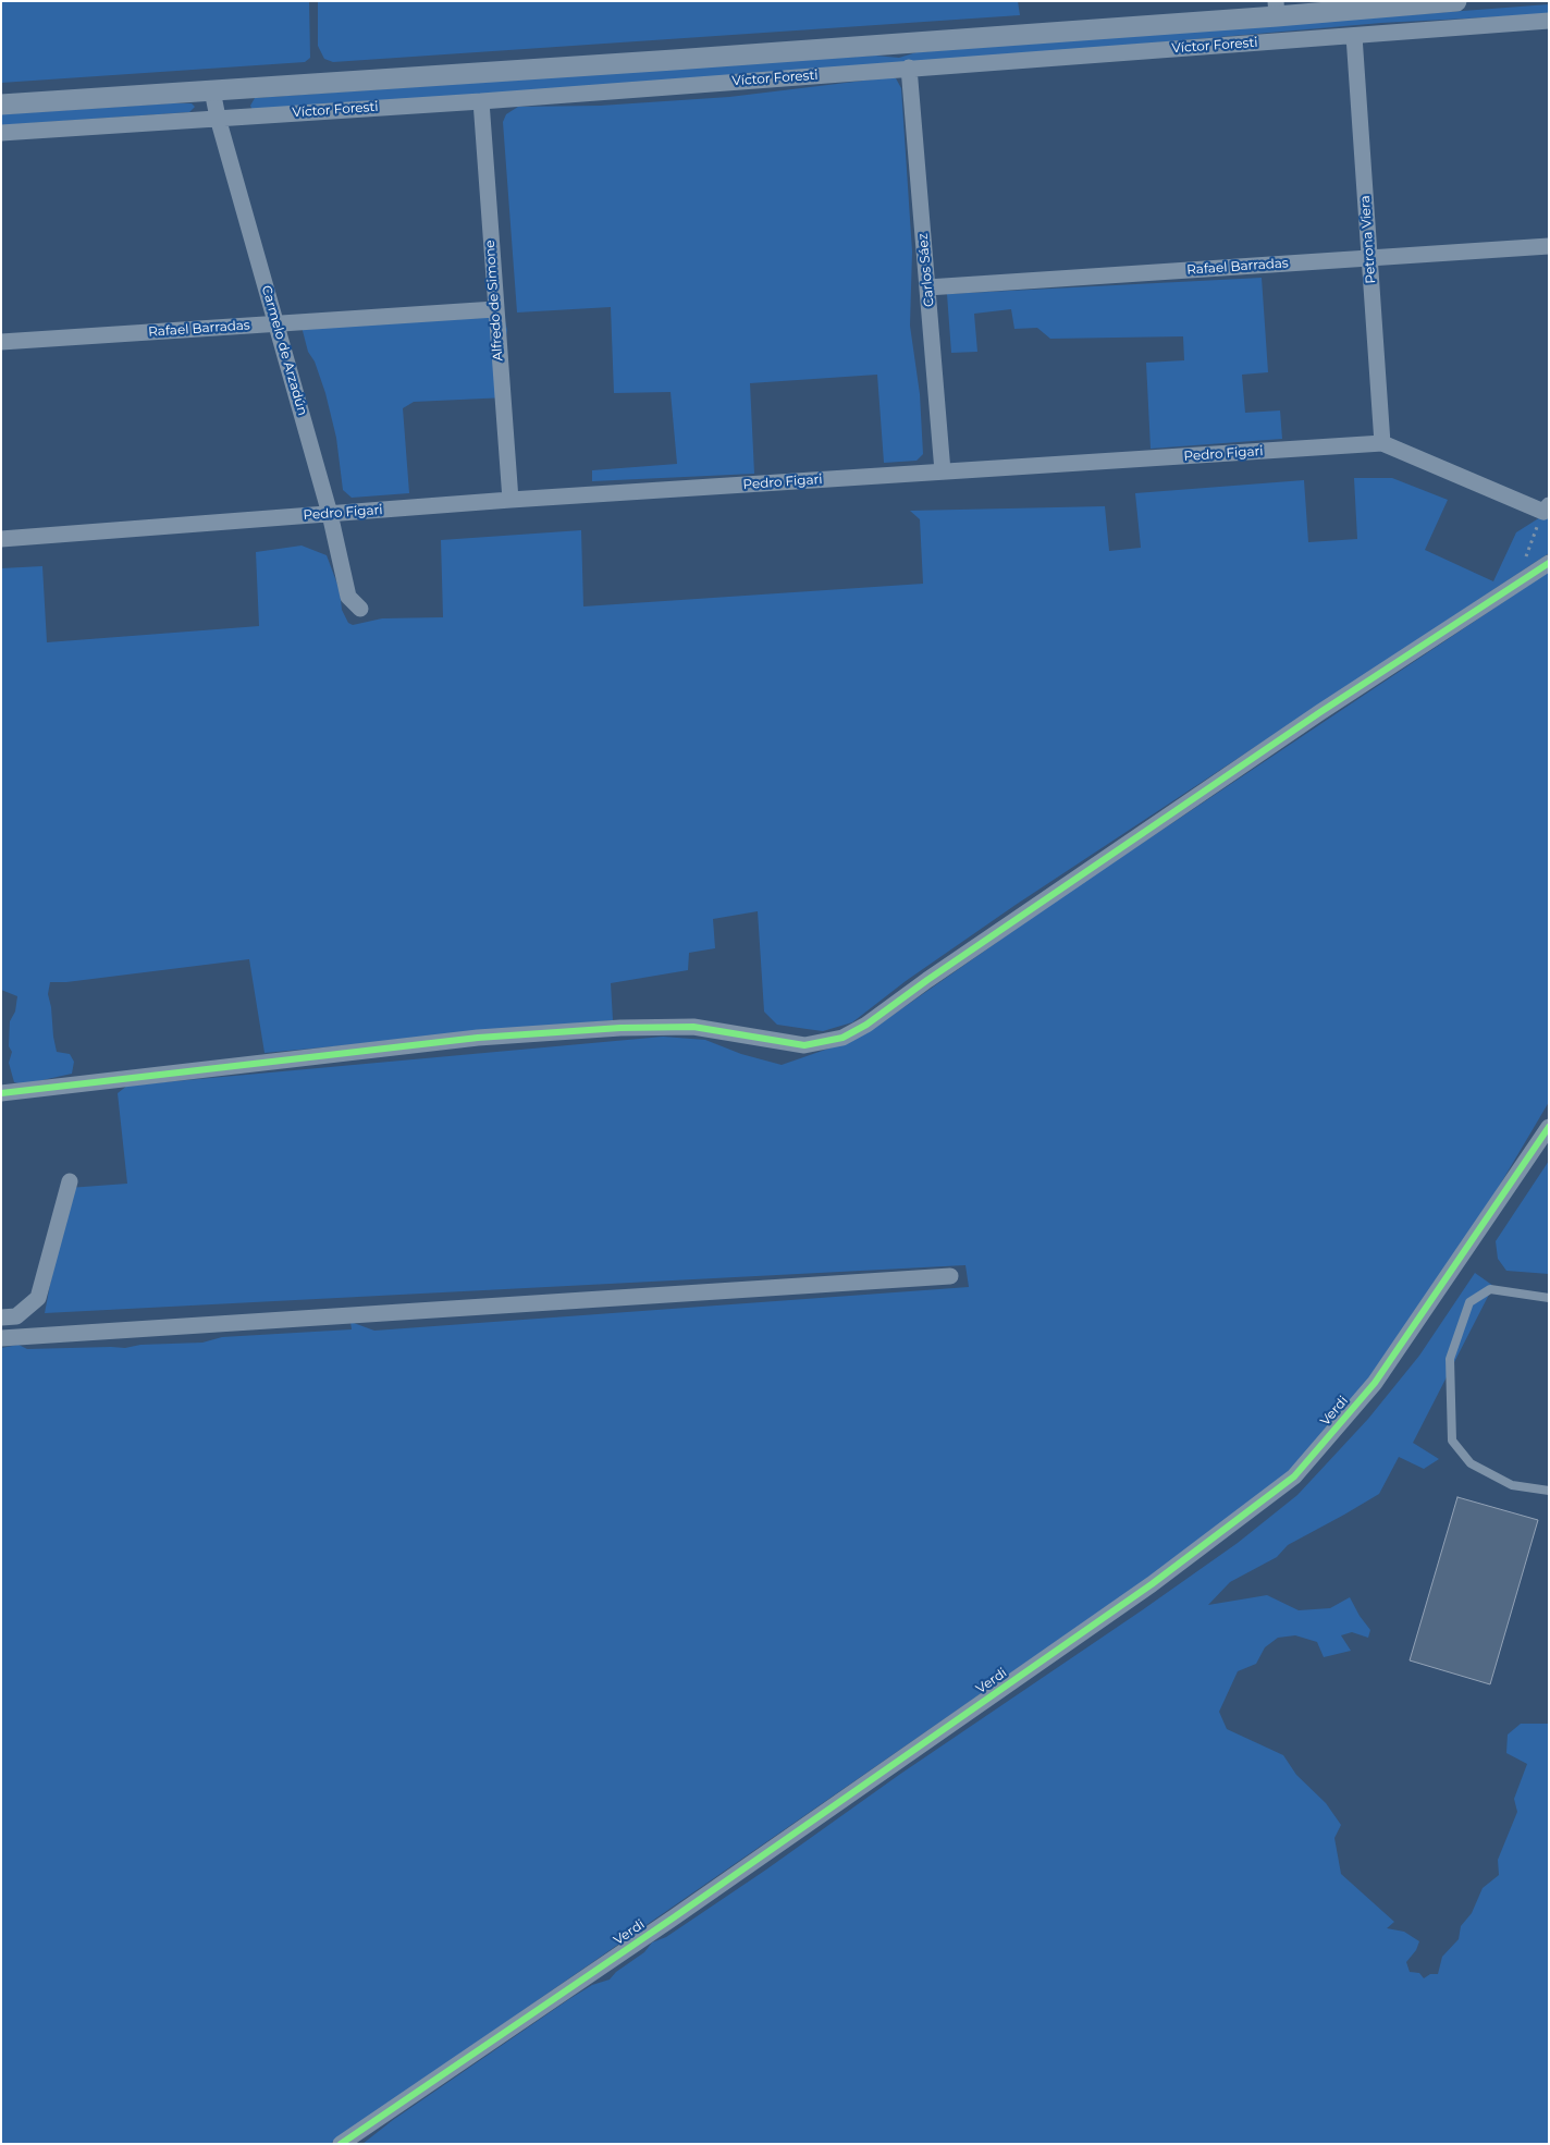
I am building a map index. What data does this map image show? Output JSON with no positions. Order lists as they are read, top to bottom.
{
  "streets": {
    "street": [
      "Víctor Foresti",
      "Petrona Viera",
      "Rafael Barradas",
      "Carlos Sáez",
      "Alfredo de Simone",
      "Carmelo de Arzadún",
      "Pedro Figari",
      "Verdi"
    ]
  },
  "crossings": [
    ["Víctor Foresti", "Petrona Viera"],
    ["Víctor Foresti", "Carlos Sáez"],
    ["Víctor Foresti", "Alfredo de Simone"],
    ["Víctor Foresti", "Carmelo de Arzadún"],
    ["Petrona Viera", "Rafael Barradas"],
    ["Petrona Viera", "Pedro Figari"],
    ["Rafael Barradas", "Carlos Sáez"],
    ["Rafael Barradas", "Alfredo de Simone"],
    ["Rafael Barradas", "Carmelo de Arzadún"],
    ["Carlos Sáez", "Pedro Figari"],
    ["Alfredo de Simone", "Pedro Figari"],
    ["Carmelo de Arzadún", "Pedro Figari"]
  ]
}
